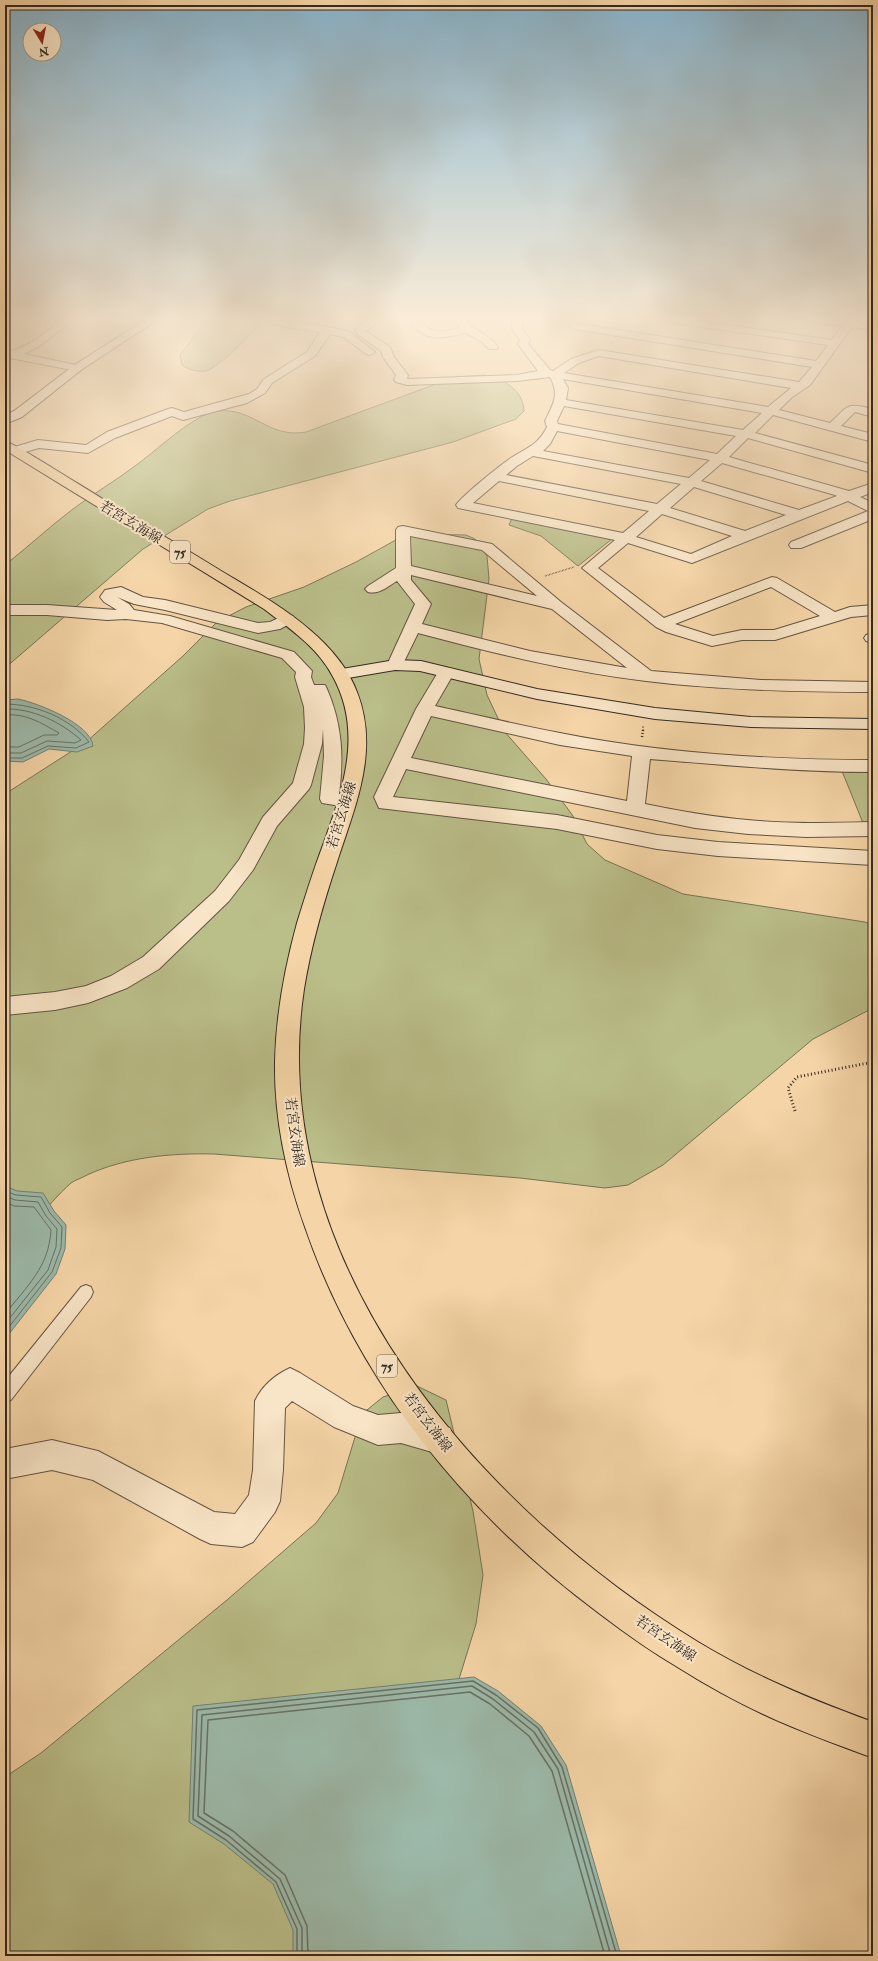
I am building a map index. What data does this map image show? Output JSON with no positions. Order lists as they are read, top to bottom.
{
  "streets": {
    "main road": ["若宮玄海線", "75"]
  },
  "north": "bottom"
}
